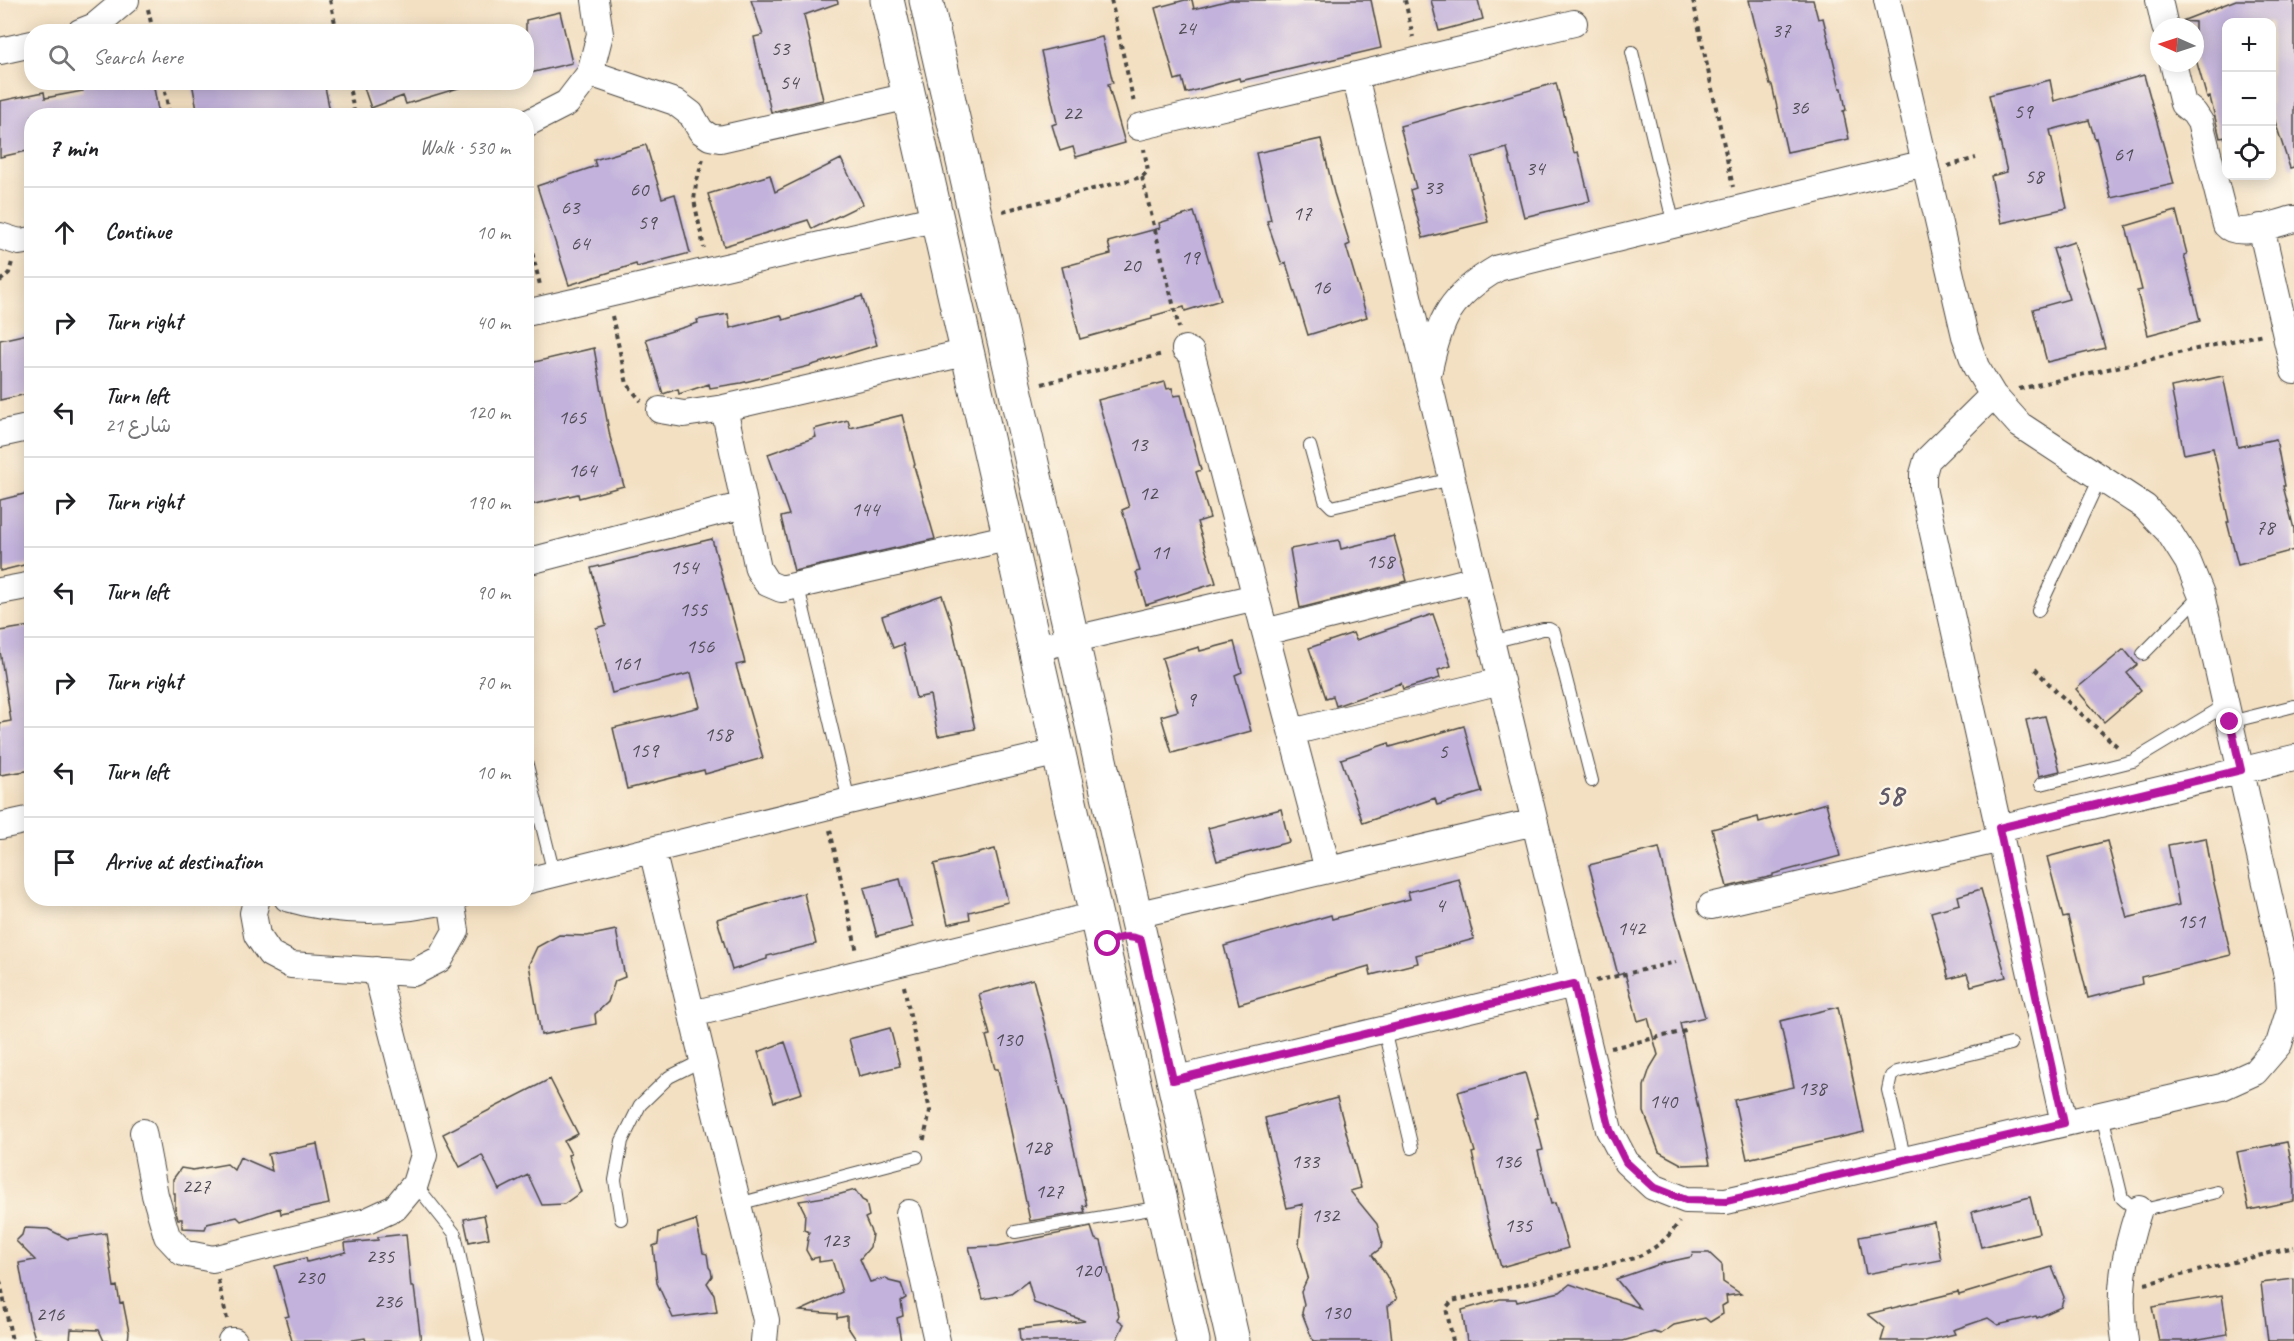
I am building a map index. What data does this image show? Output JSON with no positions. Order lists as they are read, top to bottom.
{
  "districts": ["58"],
  "house_numbers": [
    "24",
    "37",
    "53",
    "54",
    "36",
    "59",
    "22",
    "61",
    "34",
    "58",
    "33",
    "60",
    "63",
    "17",
    "59",
    "64",
    "19",
    "20",
    "16",
    "165",
    "13",
    "164",
    "12",
    "144",
    "78",
    "11",
    "158",
    "154",
    "155",
    "156",
    "161",
    "9",
    "158",
    "159",
    "5",
    "4",
    "151",
    "142",
    "130",
    "138",
    "140",
    "128",
    "133",
    "136",
    "227",
    "127",
    "132",
    "135",
    "123",
    "235",
    "120",
    "230",
    "236",
    "130",
    "216"
  ],
  "north": "left",
  "page": {
    "map_buttons": ["+", "−"],
    "search": "Search here",
    "heading": ["7 min", "Walk · 530 m"],
    "list": [
      ["Continue", "10 m"],
      ["Turn right", "40 m"],
      ["Turn left", "شارع 21", "120 m"],
      ["Turn right", "190 m"],
      ["Turn left", "90 m"],
      ["Turn right", "70 m"],
      ["Turn left", "10 m"],
      "Arrive at destination"
    ]
  }
}
